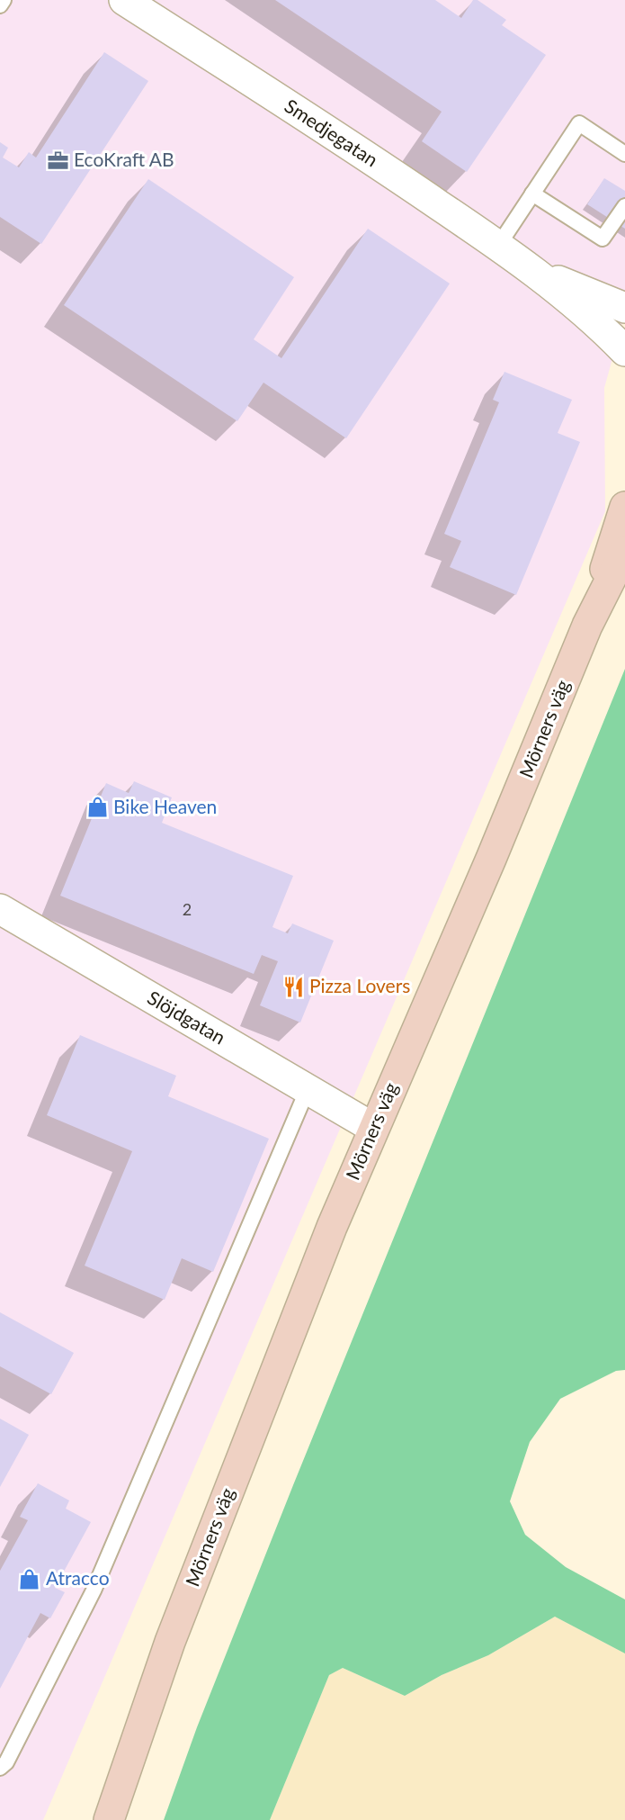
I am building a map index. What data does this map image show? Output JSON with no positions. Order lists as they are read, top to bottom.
{
  "streets": {
    "main road": ["Mörners väg"],
    "street": ["Smedjegatan", "Slöjdgatan"]
  },
  "crossings": [
    ["Mörners väg", "Slöjdgatan"]
  ],
  "places": {
    "office": ["EcoKraft AB"],
    "shop": ["Bike Heaven", "Atracco"],
    "restaurant": ["Pizza Lovers"]
  },
  "house_numbers": ["2"]
}
